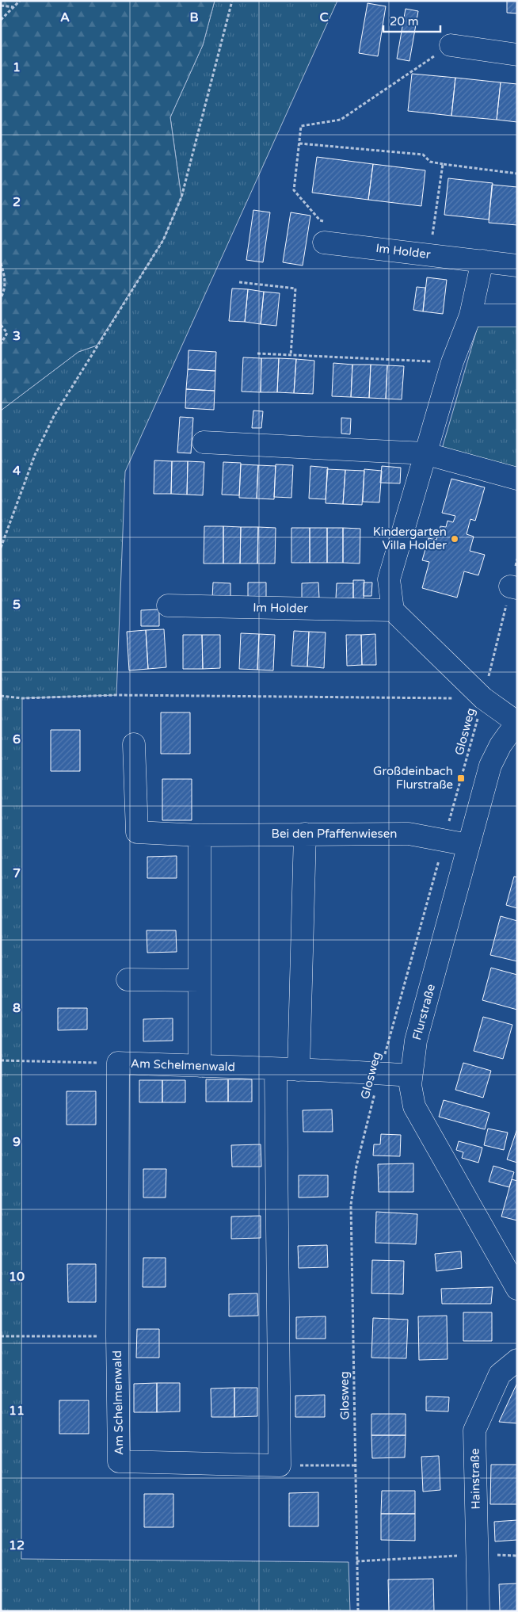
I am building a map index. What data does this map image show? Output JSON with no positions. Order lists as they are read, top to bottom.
{
  "streets": {
    "street": [
      "Im Holder",
      "Bei den Pfaffenwiesen",
      "Flurstraße",
      "Am Schelmenwald",
      "Hainstraße"
    ],
    "path": ["Glosweg"]
  },
  "crossings": [
    ["Glosweg", "Bei den Pfaffenwiesen"],
    ["Glosweg", "Am Schelmenwald"],
    ["Bei den Pfaffenwiesen", "Flurstraße"],
    ["Flurstraße", "Am Schelmenwald"]
  ],
  "places": {
    "other": ["Kindergarten Villa Holder"],
    "transit": ["Großdeinbach Flurstraße"]
  },
  "scale_bar": "20 m",
  "grid": {
    "columns": ["A", "B", "C"],
    "rows": [
      "1",
      "2",
      "3",
      "4",
      "5",
      "6",
      "7",
      "8",
      "9",
      "10",
      "11",
      "12"
    ]
  }
}
